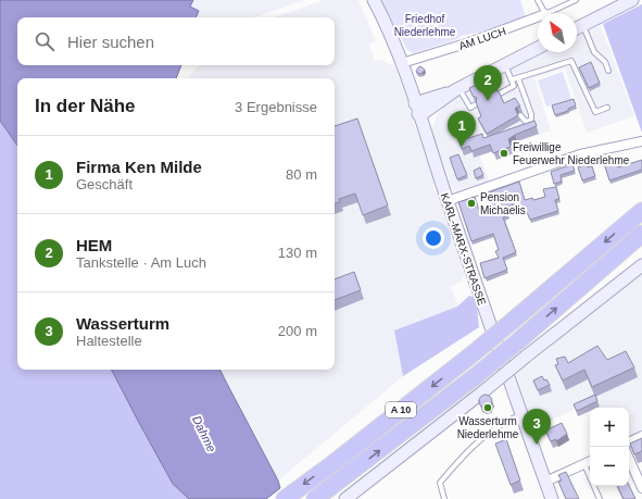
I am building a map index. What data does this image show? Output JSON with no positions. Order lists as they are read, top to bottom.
{
  "streets": {
    "highway": ["A 10"],
    "street": ["AM LUCH", "KARL-MARX-STRASSE"]
  },
  "crossings": [
    ["AM LUCH", "KARL-MARX-STRASSE"]
  ],
  "water": ["Dahme"],
  "parks": ["Friedhof Niederlehme"],
  "places": ["Freiwillige Feuerwehr Niederlehme", "Pension Michaelis", "Wasserturm Niederlehme"],
  "north": "top left",
  "page": {
    "search": "Hier suchen",
    "pins": ["2", "1", "3"],
    "heading": ["In der Nähe", "3 Ergebnisse"],
    "list": [
      {
        "mark": "1",
        "name": "Firma Ken Milde",
        "note": "Geschäft",
        "value": "80 m"
      },
      {
        "mark": "2",
        "name": "HEM",
        "note": "Tankstelle · Am Luch",
        "value": "130 m"
      },
      {
        "mark": "3",
        "name": "Wasserturm",
        "note": "Haltestelle",
        "value": "200 m"
      }
    ],
    "map_buttons": ["+", "−"]
  }
}
